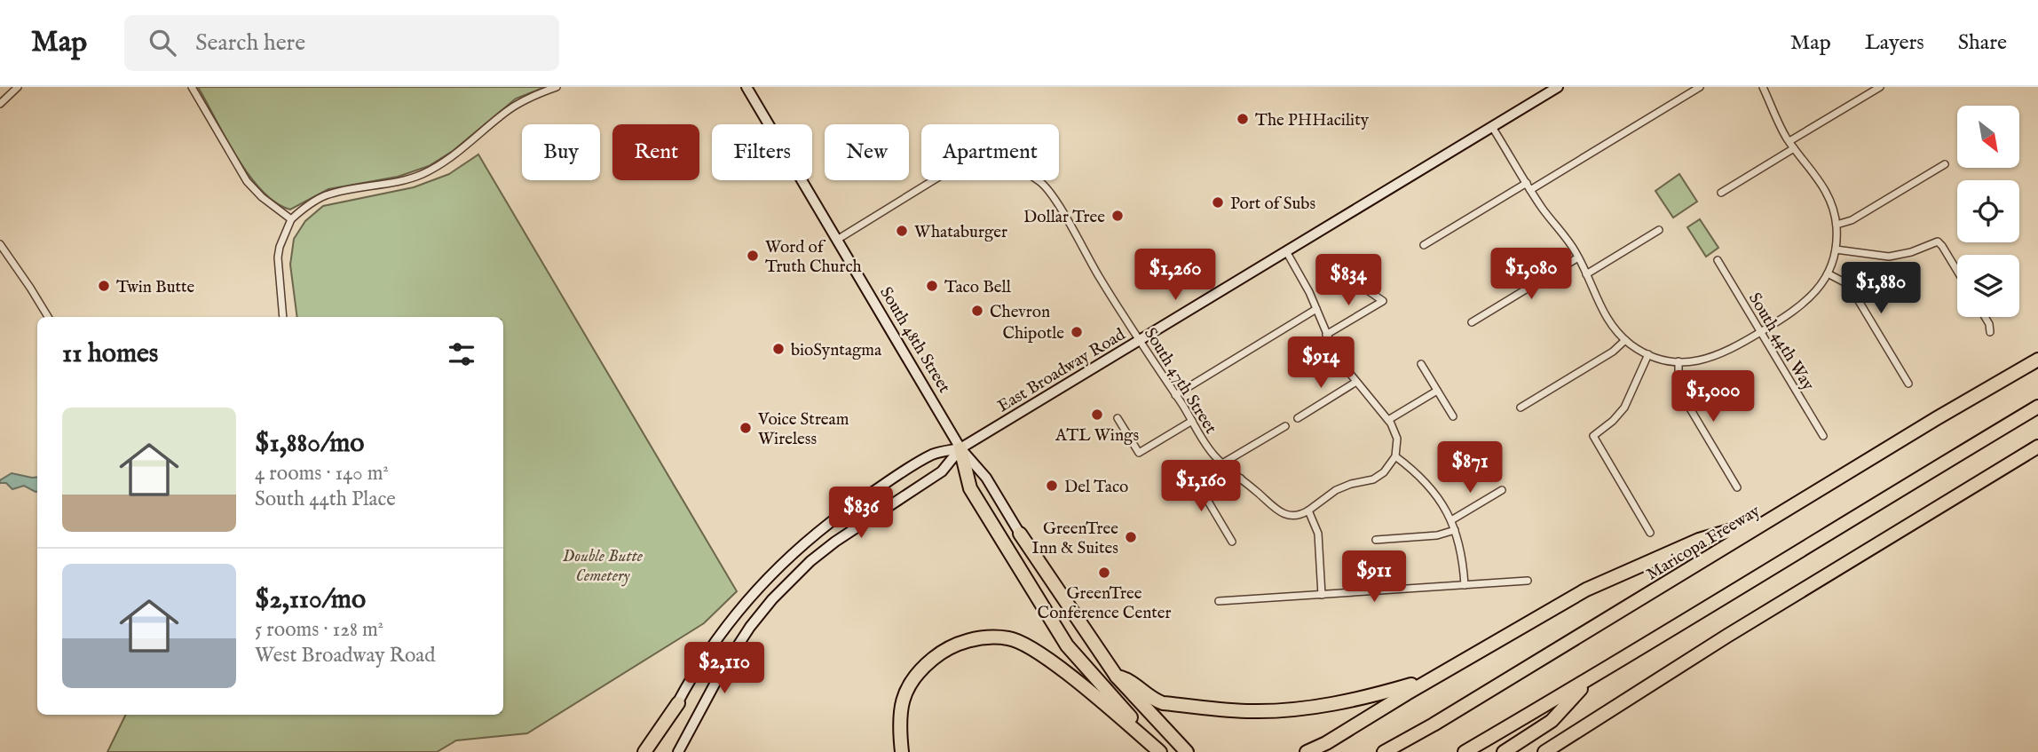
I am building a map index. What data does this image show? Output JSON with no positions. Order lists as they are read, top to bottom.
{
  "streets": {
    "highway": ["South 48th Street", "Maricopa Freeway"],
    "main road": ["East Broadway Road"],
    "street": ["South 44th Way", "South 47th Street"]
  },
  "crossings": [
    ["South 48th Street", "East Broadway Road"],
    ["South 48th Street", "South 47th Street"],
    ["East Broadway Road", "South 47th Street"]
  ],
  "parks": ["Double Butte Cemetery"],
  "places": [
    "The PHHacility",
    "Port of Subs",
    "Dollar Tree",
    "Whataburger",
    "Word of Truth Church",
    "Twin Butte",
    "Taco Bell",
    "Chevron",
    "Chipotle",
    "bioSyntagma",
    "ATL Wings",
    "Voice Stream Wireless",
    "Del Taco",
    "GreenTree Inn & Suites",
    "GreenTree Conference Center"
  ],
  "north": "bottom right",
  "page": {
    "header": "Map",
    "search": "Search here",
    "nav": ["Map", "Layers", "Share"],
    "chip": [
      "Buy",
      "Rent",
      "Filters",
      "New",
      "Apartment"
    ],
    "price": [
      "$1,080",
      "$1,260",
      "$834",
      "$1,880",
      "$914",
      "$1,000",
      "$871",
      "$1,160",
      "$836",
      "$911",
      "$2,110"
    ],
    "heading": "11 homes",
    "list": [
      {
        "name": "$1,880/mo",
        "note": "4 rooms · 140 m² · South 44th Place"
      },
      {
        "name": "$2,110/mo",
        "note": "5 rooms · 128 m² · West Broadway Road"
      }
    ]
  }
}
